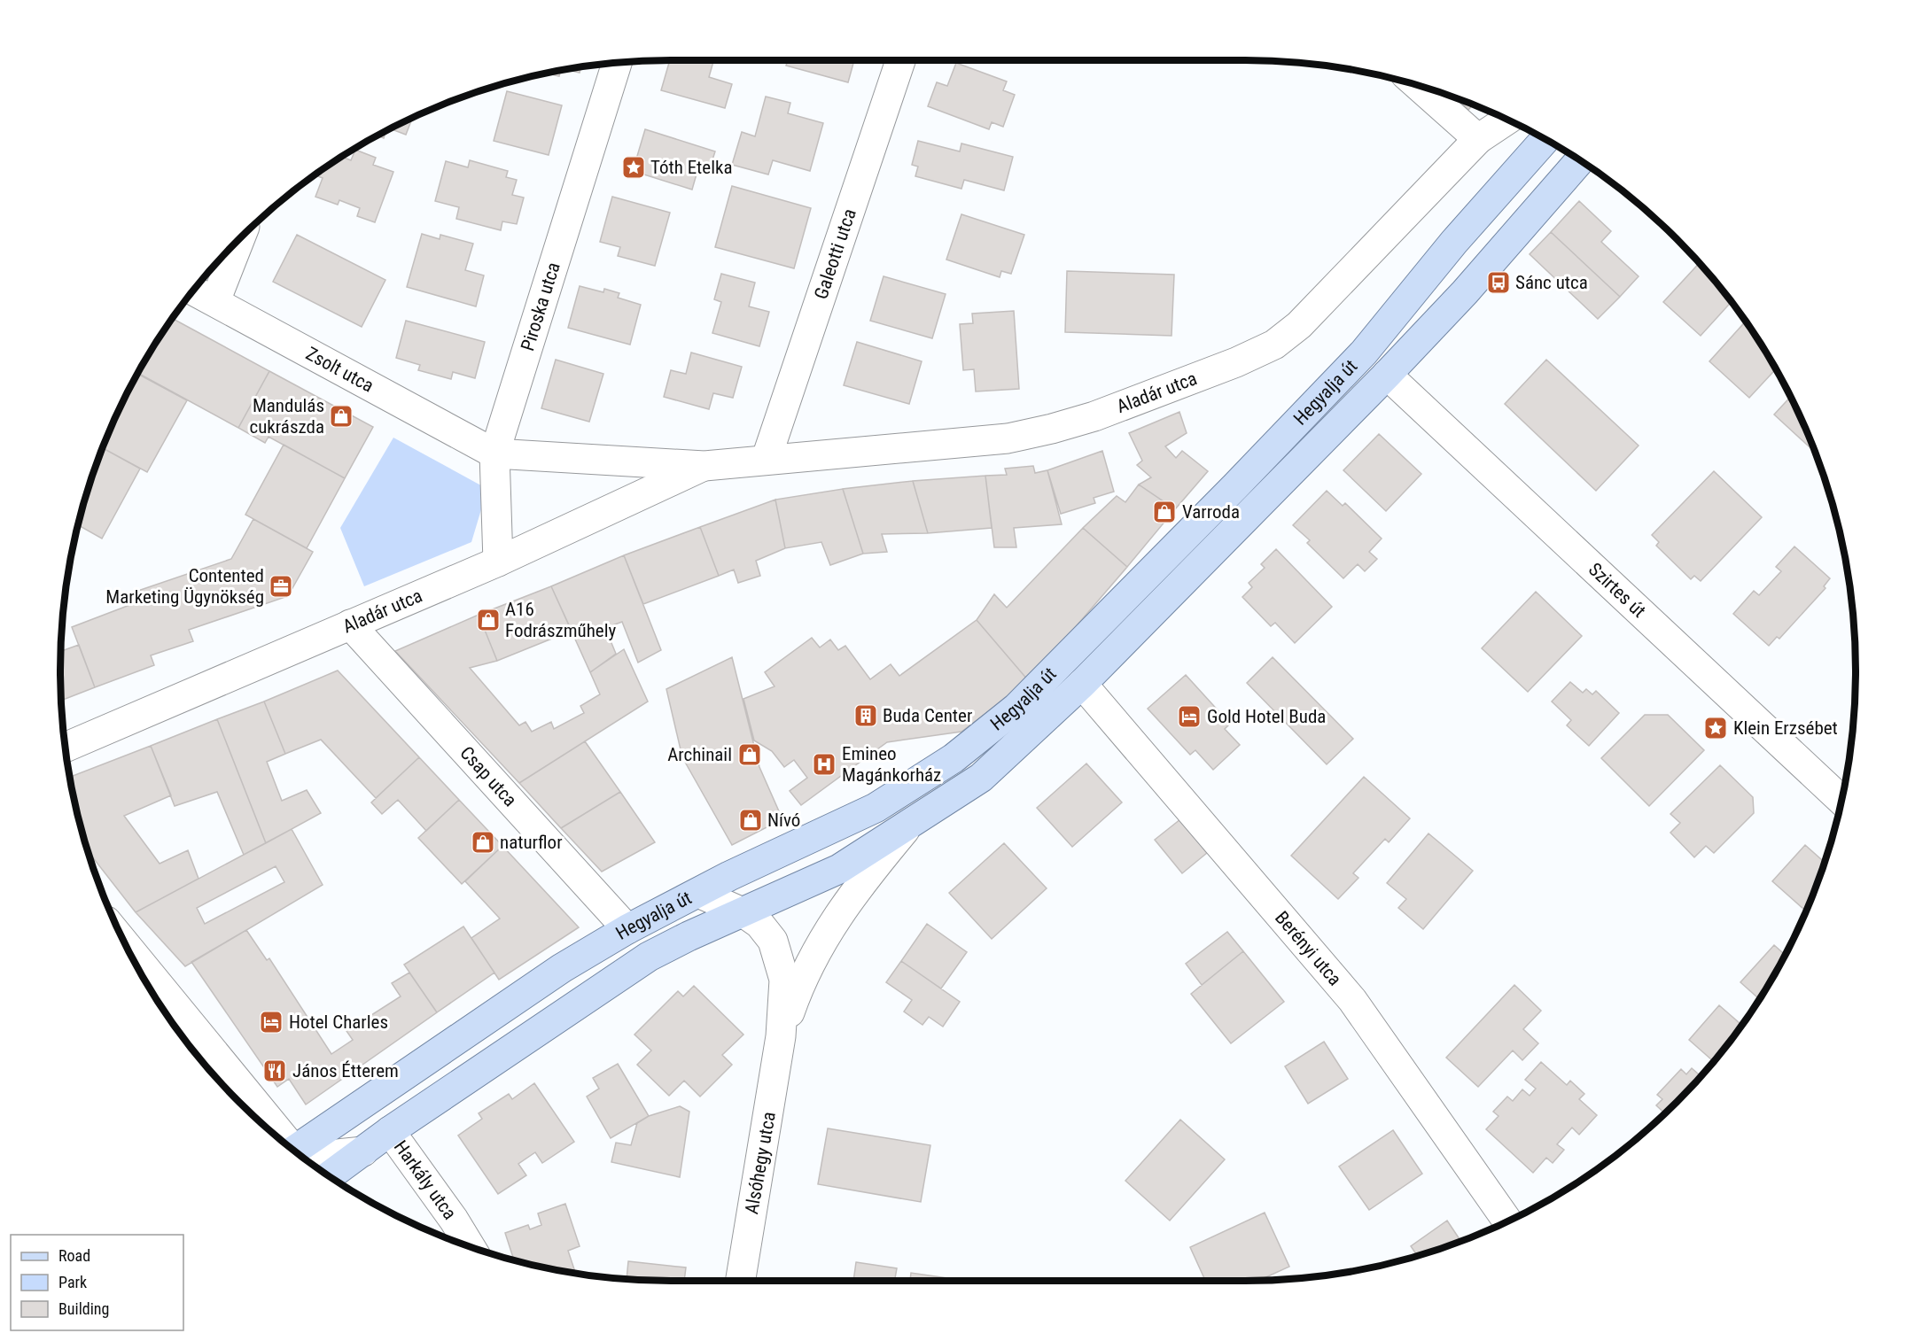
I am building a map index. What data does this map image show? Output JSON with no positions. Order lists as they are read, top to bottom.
{
  "streets": {
    "main road": ["Hegyalja út"],
    "street": [
      "Galeotti utca",
      "Piroska utca",
      "Zsolt utca",
      "Aladár utca",
      "Szirtes út",
      "Csap utca",
      "Berényi utca",
      "Alsóhegy utca",
      "Harkály utca"
    ]
  },
  "crossings": [
    ["Galeotti utca", "Aladár utca"],
    ["Piroska utca", "Zsolt utca"],
    ["Piroska utca", "Aladár utca"],
    ["Zsolt utca", "Aladár utca"],
    ["Hegyalja út", "Szirtes út"],
    ["Hegyalja út", "Csap utca"],
    ["Hegyalja út", "Berényi utca"],
    ["Hegyalja út", "Alsóhegy utca"],
    ["Hegyalja út", "Harkály utca"],
    ["Aladár utca", "Csap utca"]
  ],
  "places": {
    "place": ["Tóth Etelka", "Klein Erzsébet"],
    "bus stop": ["Sánc utca"],
    "shop": [
      "Mandulás cukrászda",
      "Varroda",
      "A16 Fodrászműhely",
      "Archinail",
      "Nívó",
      "naturflor"
    ],
    "office": ["Contented Marketing Ügynökség"],
    "building": ["Buda Center"],
    "hotel": ["Gold Hotel Buda", "Hotel Charles"],
    "hospital": ["Emineo Magánkorház"],
    "restaurant": ["János Étterem"]
  },
  "legend": ["Road", "Park", "Building"]
}
